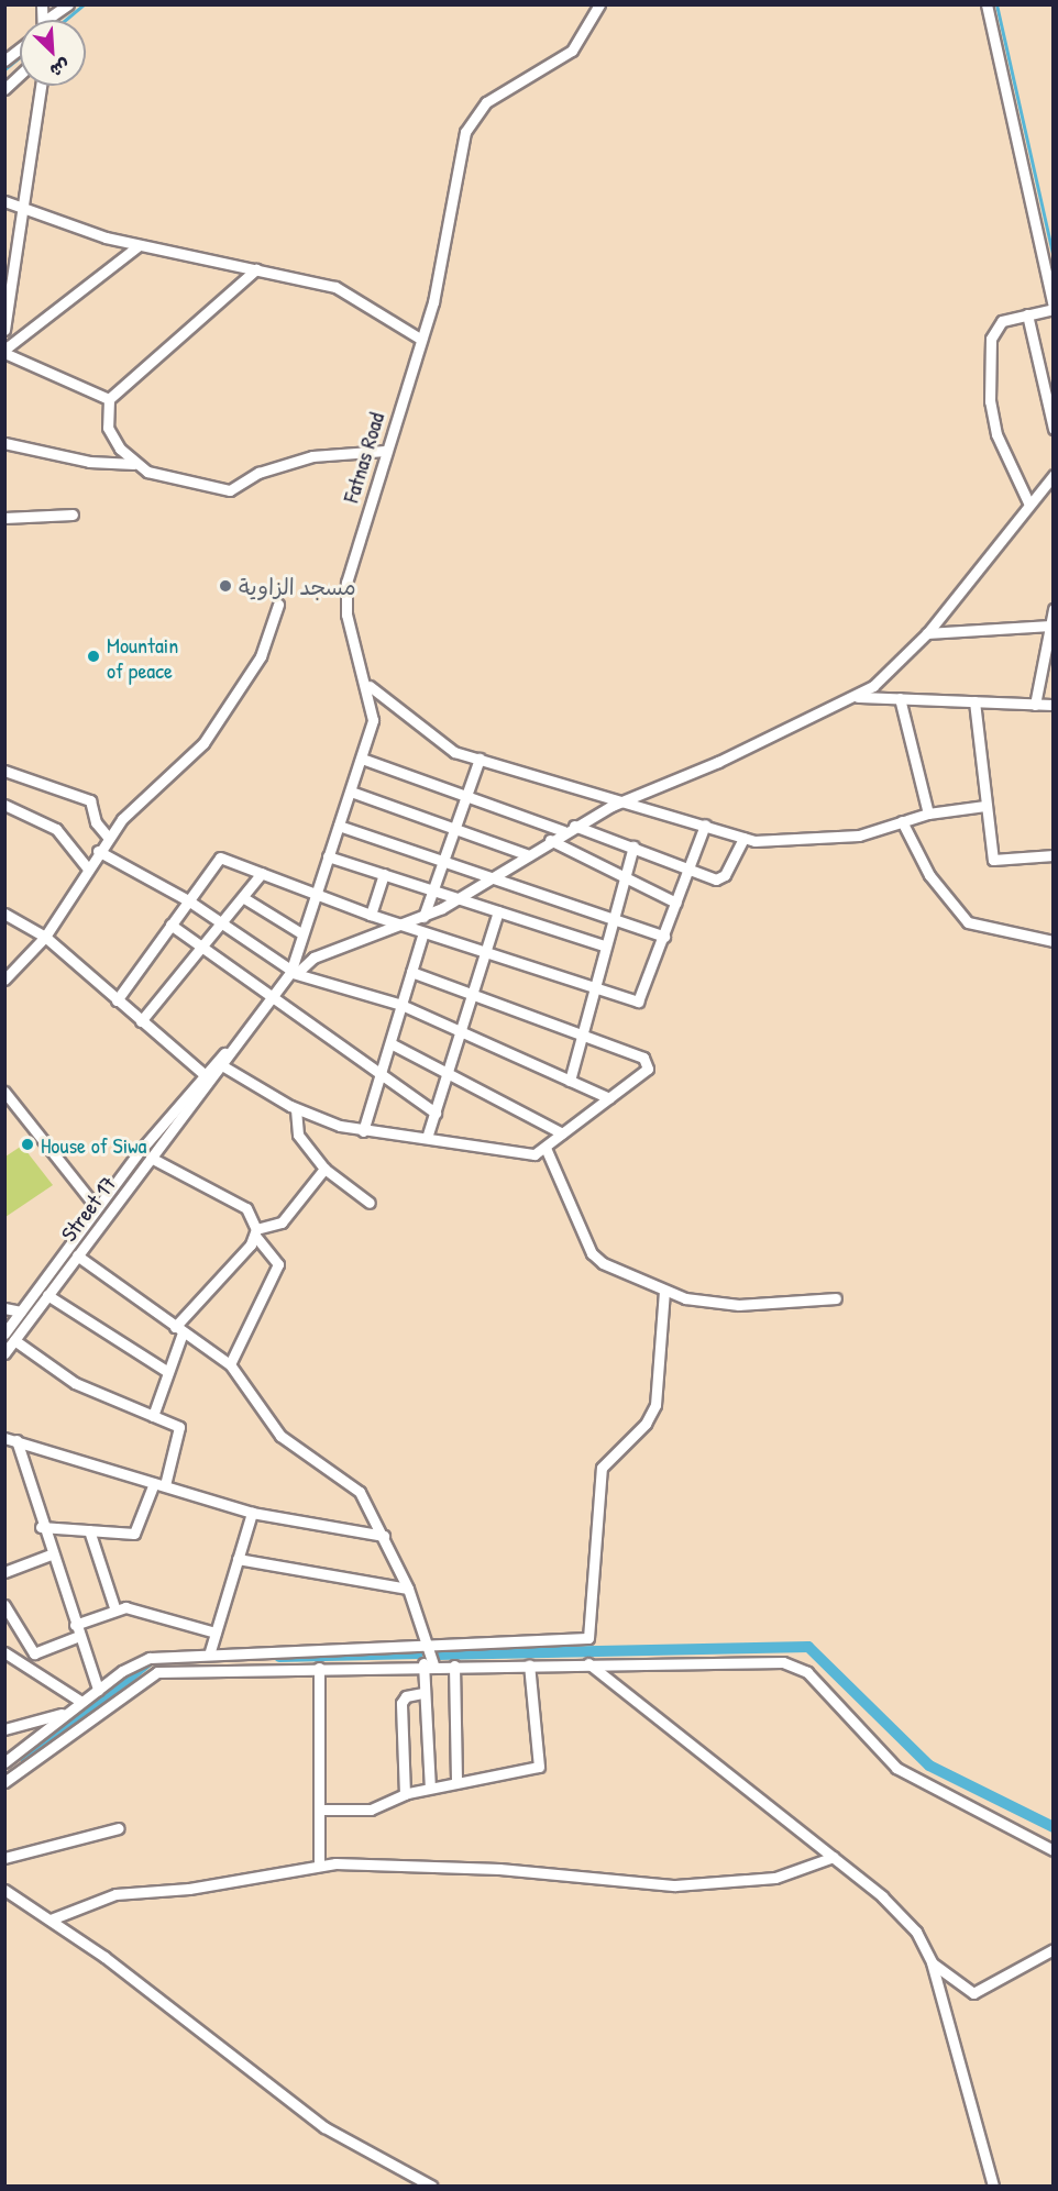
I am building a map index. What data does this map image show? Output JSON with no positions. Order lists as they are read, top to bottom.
{
  "streets": {
    "street": ["Fatnas Road", "Street 17"]
  },
  "crossings": [
    ["Fatnas Road", "Street 17"]
  ],
  "places": ["مسجد الزاوية", "Mountain of peace", "House of Siwa"],
  "north": "bottom right"
}
